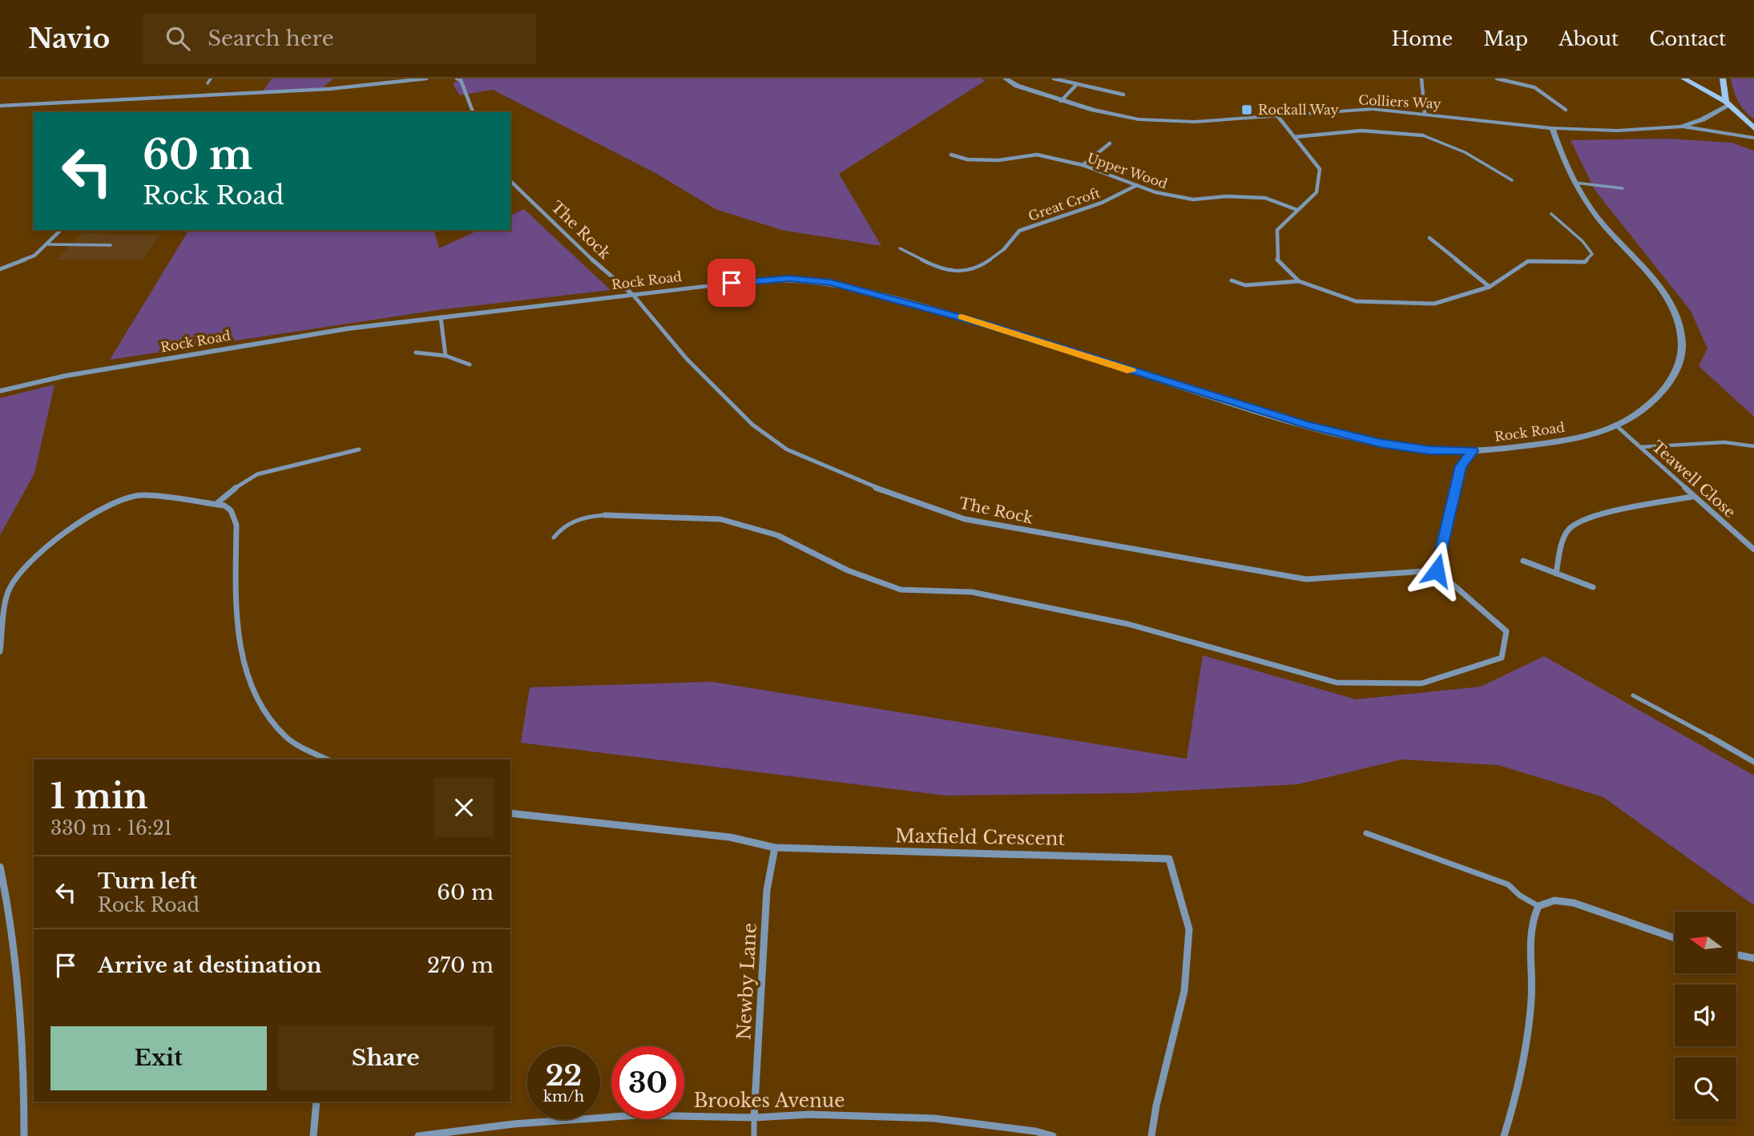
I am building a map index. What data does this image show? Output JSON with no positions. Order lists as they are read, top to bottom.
{
  "streets": {
    "street": [
      "Colliers Way",
      "Upper Wood",
      "Great Croft",
      "The Rock",
      "Rock Road",
      "Teawell Close",
      "Maxfield Crescent",
      "Newby Lane",
      "Brookes Avenue"
    ]
  },
  "crossings": [
    ["Colliers Way", "Rock Road"],
    ["Upper Wood", "Great Croft"],
    ["The Rock", "Rock Road"],
    ["Rock Road", "Teawell Close"],
    ["Maxfield Crescent", "Newby Lane"],
    ["Newby Lane", "Brookes Avenue"]
  ],
  "places": {
    "transit": ["Rockall Way"]
  },
  "north": "left",
  "page": {
    "header": "Navio",
    "search": "Search here",
    "nav": [
      "Home",
      "Map",
      "About",
      "Contact"
    ],
    "turn": ["60 m", "Rock Road"],
    "heading": ["1 min", "330 m · 16:21"],
    "list": [
      {
        "name": "Turn left",
        "note": "Rock Road",
        "value": "60 m"
      },
      {
        "name": "Arrive at destination",
        "value": "270 m"
      }
    ],
    "buttons": ["Exit", "Share"],
    "speed": "22 km/h",
    "limit": "30"
  }
}
